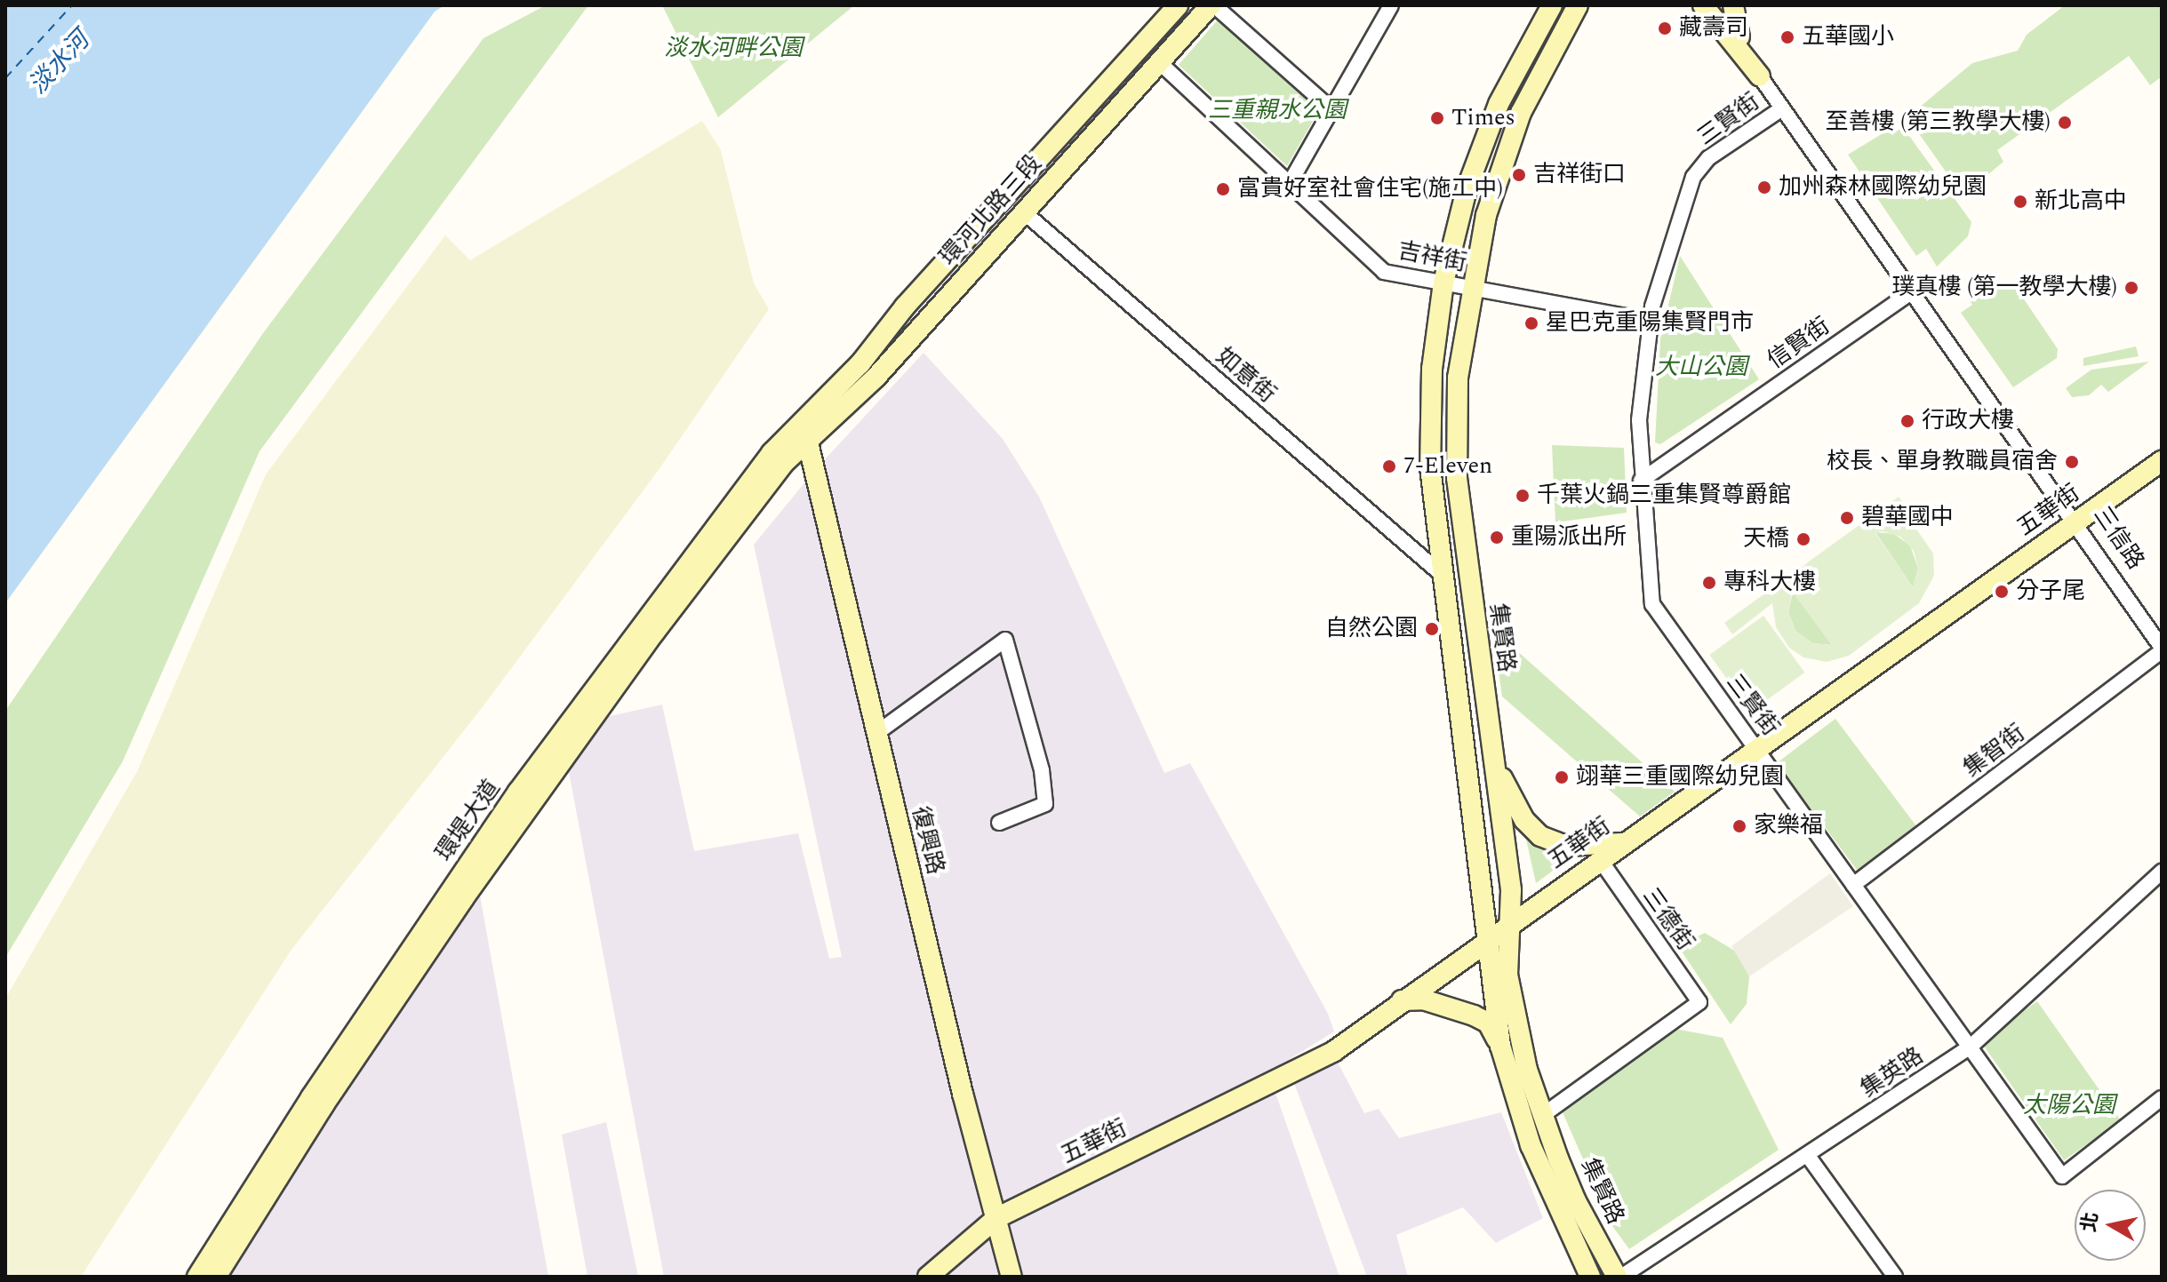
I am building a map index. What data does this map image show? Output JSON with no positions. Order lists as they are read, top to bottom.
{
  "streets": {
    "street": [
      "三賢街",
      "環河北路三段",
      "吉祥街",
      "信賢街",
      "如意街",
      "五華街",
      "三信路",
      "集賢路",
      "集智街",
      "環堤大道",
      "復興路",
      "三德街",
      "集英路"
    ]
  },
  "crossings": [
    ["三賢街", "吉祥街"],
    ["三賢街", "信賢街"],
    ["三賢街", "五華街"],
    ["三賢街", "三信路"],
    ["三賢街", "集智街"],
    ["三賢街", "集英路"],
    ["環河北路三段", "吉祥街"],
    ["環河北路三段", "如意街"],
    ["環河北路三段", "環堤大道"],
    ["環河北路三段", "復興路"],
    ["吉祥街", "集賢路"],
    ["信賢街", "三信路"],
    ["如意街", "集賢路"],
    ["五華街", "三信路"],
    ["五華街", "集賢路"],
    ["五華街", "復興路"],
    ["五華街", "三德街"],
    ["三信路", "集智街"],
    ["集賢路", "三德街"],
    ["集賢路", "集英路"],
    ["環堤大道", "復興路"]
  ],
  "water": ["淡水河"],
  "parks": [
    "淡水河畔公園",
    "三重親水公園",
    "大山公園",
    "太陽公園"
  ],
  "places": [
    "藏壽司",
    "五華國小",
    "Times",
    "至善樓 (第三教學大樓)",
    "吉祥街口",
    "加州森林國際幼兒園",
    "富貴好室社會住宅(施工中)",
    "新北高中",
    "璞真樓 (第一教學大樓)",
    "星巴克重陽集賢門市",
    "行政大樓",
    "校長、單身教職員宿舍",
    "7-Eleven",
    "千葉火鍋三重集賢尊爵館",
    "碧華國中",
    "重陽派出所",
    "天橋",
    "專科大樓",
    "分子尾",
    "自然公園",
    "翊華三重國際幼兒園",
    "家樂福"
  ],
  "north": "left"
}
